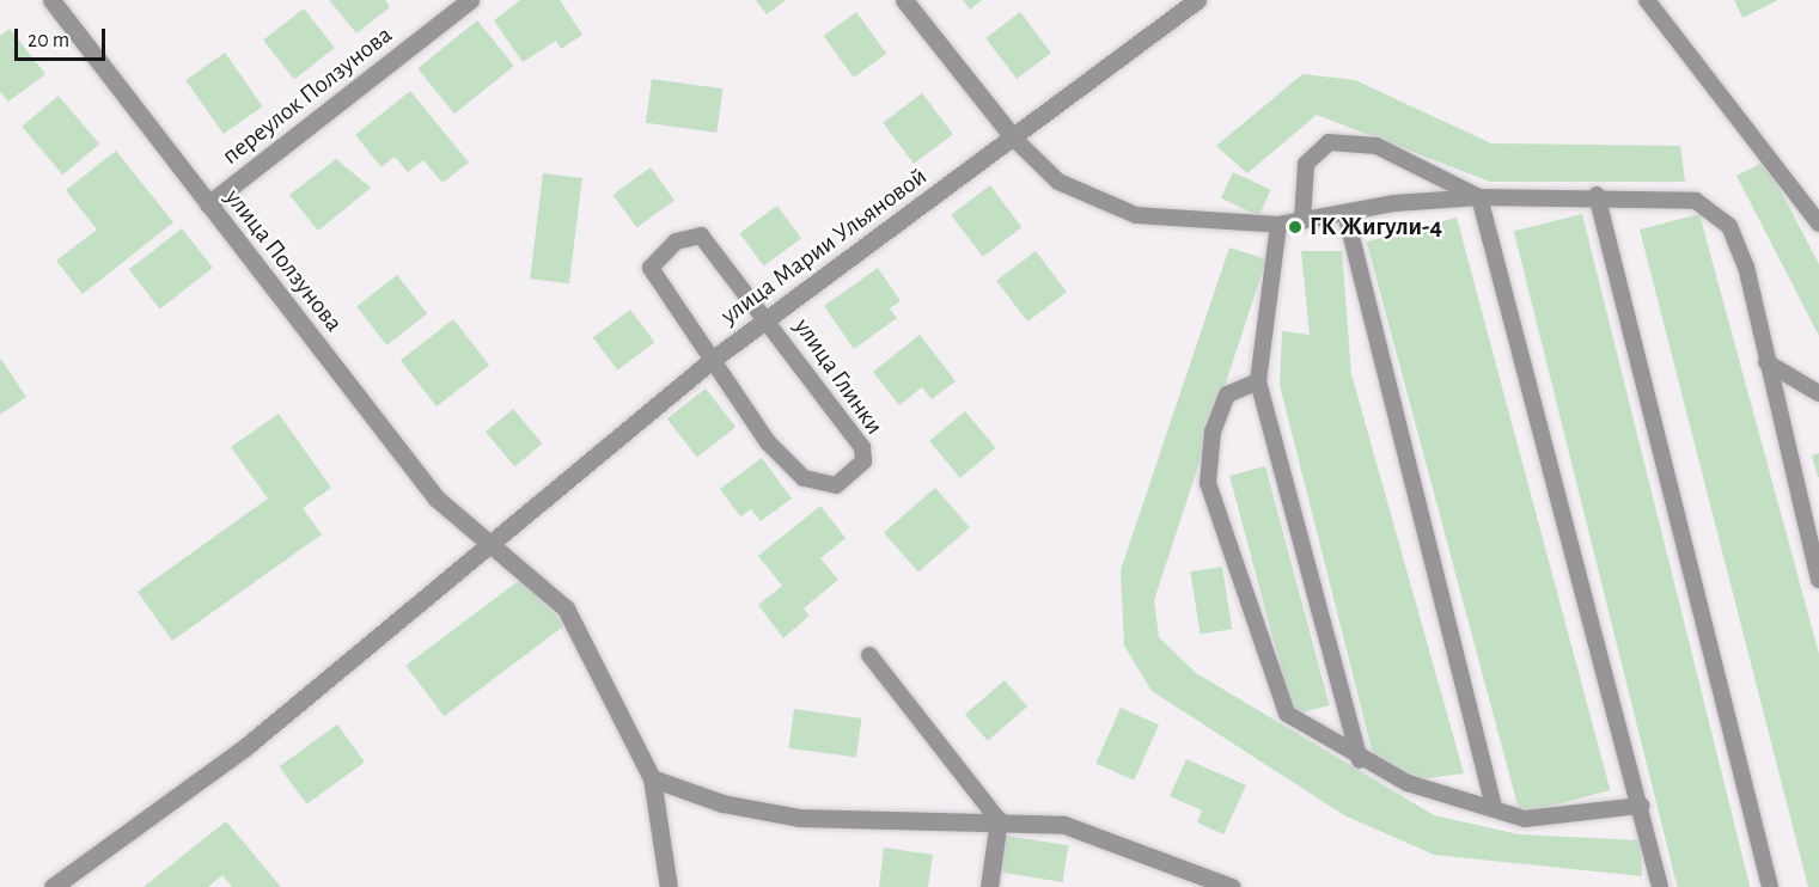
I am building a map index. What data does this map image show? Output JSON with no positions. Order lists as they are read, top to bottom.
{
  "streets": {
    "street": ["переулок Ползунова", "улица Марии Ульяновой", "улица Ползунова"],
    "lane": ["улица Глинки"]
  },
  "crossings": [
    ["переулок Ползунова", "улица Ползунова"],
    ["улица Марии Ульяновой", "улица Ползунова"],
    ["улица Марии Ульяновой", "улица Глинки"]
  ],
  "places": ["ГК Жигули-4"],
  "scale_bar": "20 m"
}
